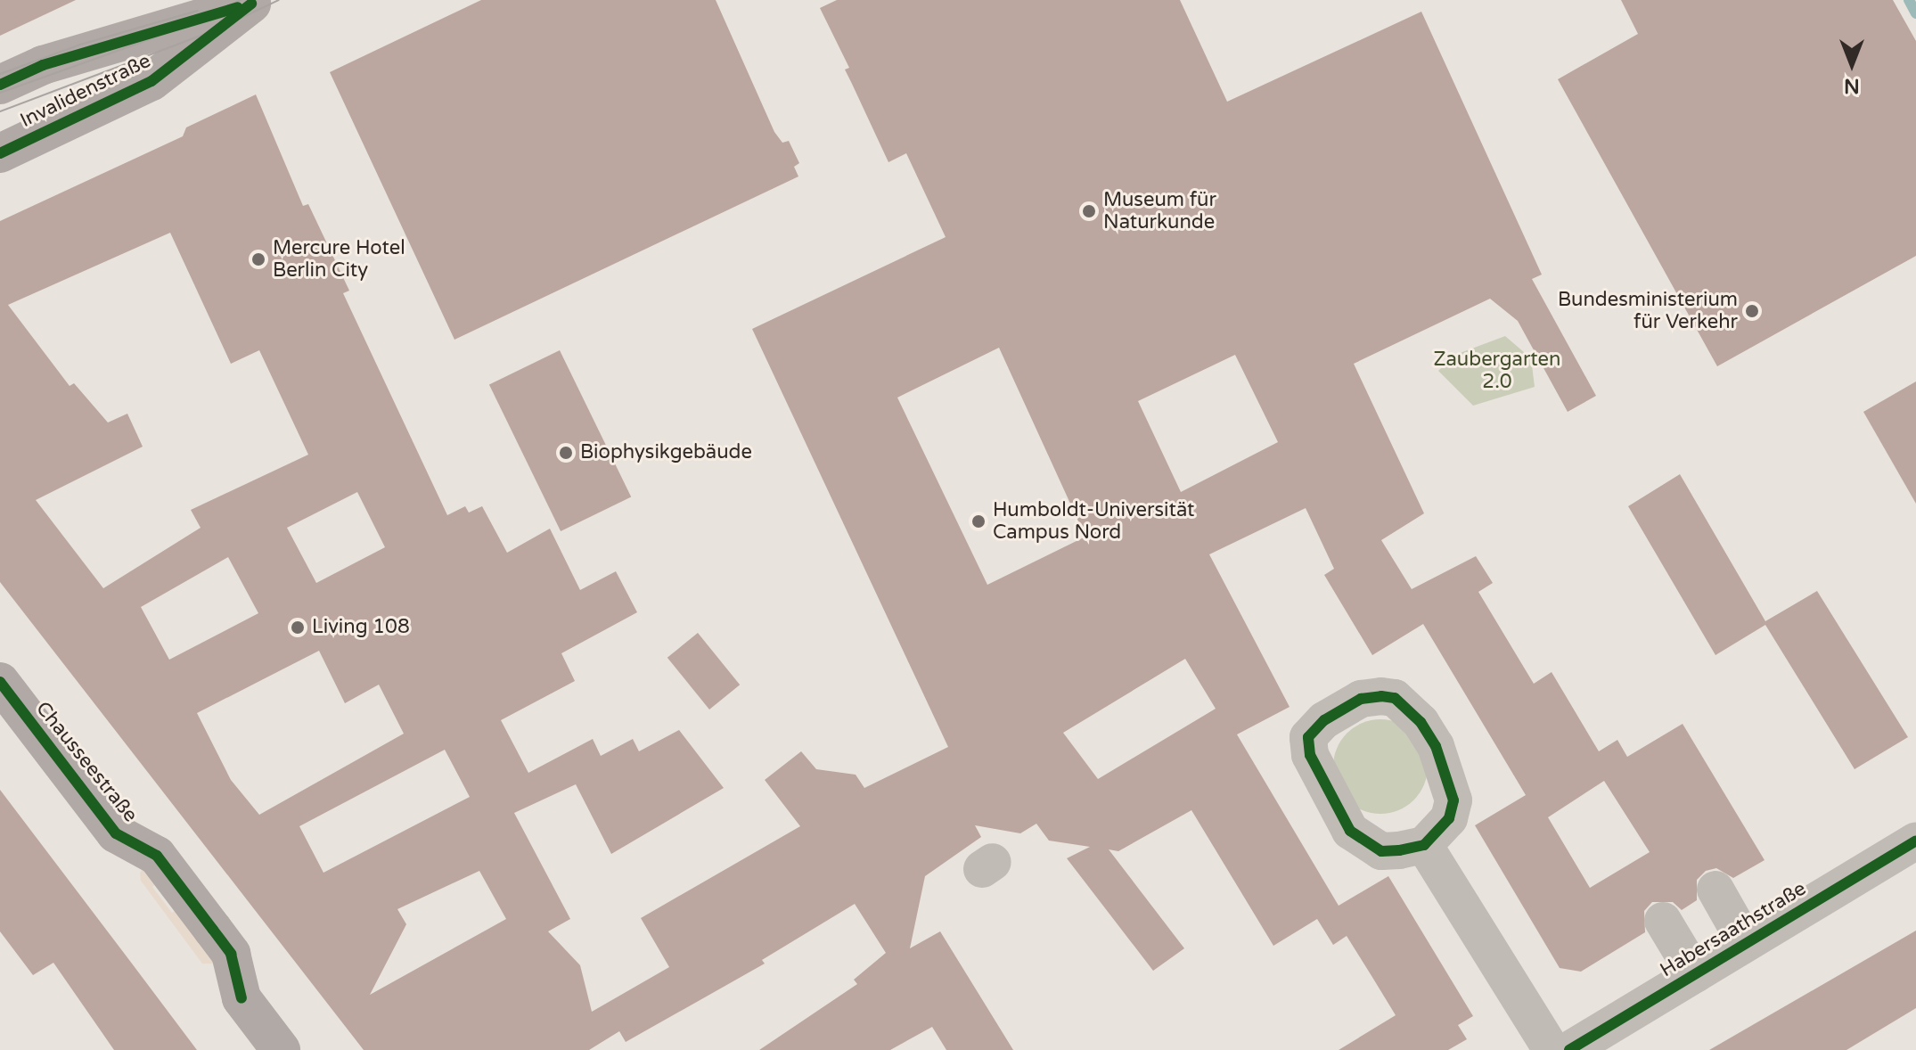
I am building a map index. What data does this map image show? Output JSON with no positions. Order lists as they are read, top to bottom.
{
  "streets": {
    "main road": ["Invalidenstraße", "Chausseestraße"],
    "street": ["Habersaathstraße"]
  },
  "parks": ["Zaubergarten 2.0"],
  "places": [
    "Museum für Naturkunde",
    "Mercure Hotel Berlin City",
    "Bundesministerium für Verkehr",
    "Biophysikgebäude",
    "Humboldt-Universität Campus Nord",
    "Living 108"
  ],
  "north": "bottom"
}
